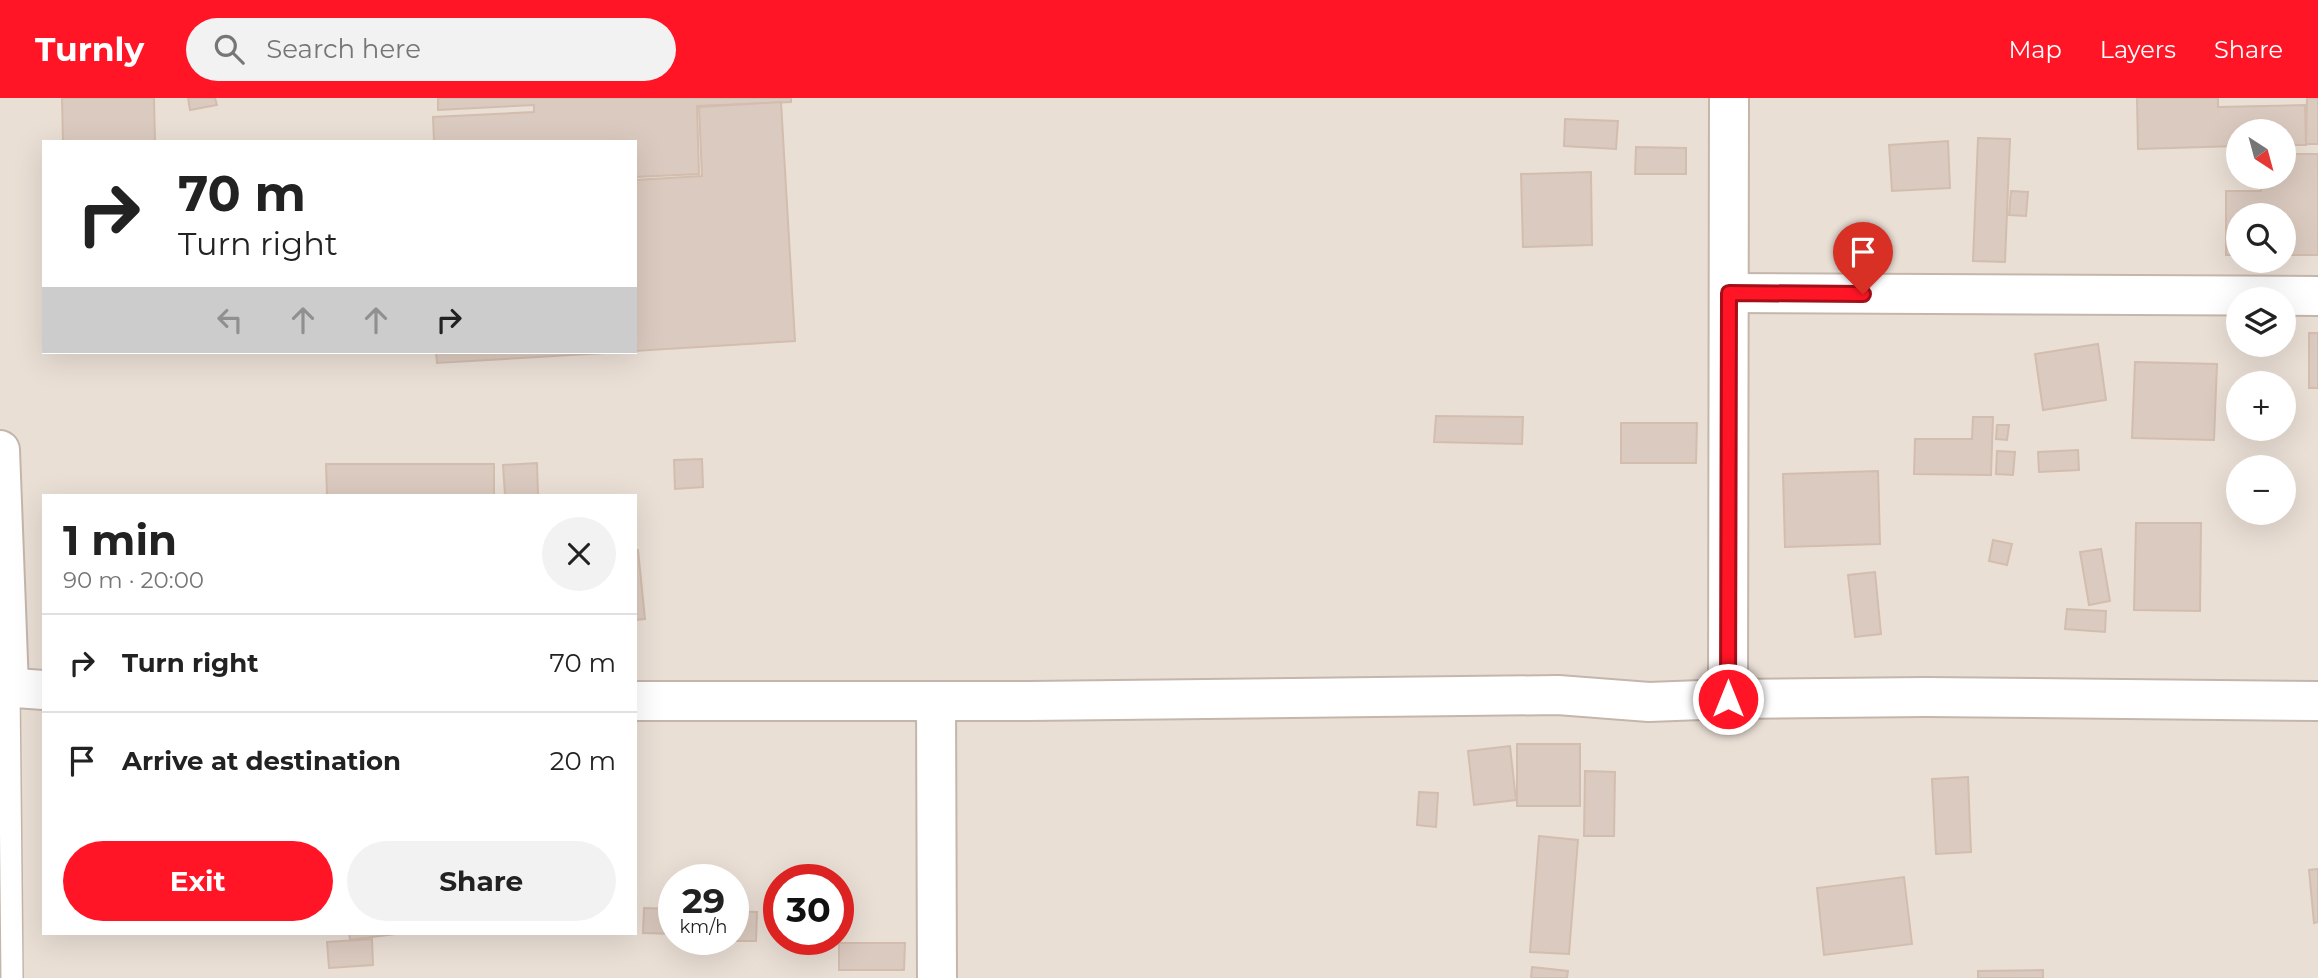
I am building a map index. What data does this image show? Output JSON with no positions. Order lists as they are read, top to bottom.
{
  "north": "bottom right",
  "page": {
    "header": "Turnly",
    "search": "Search here",
    "nav": ["Map", "Layers", "Share"],
    "map_buttons": ["+", "−"],
    "turn": ["70 m", "Turn right"],
    "heading": ["1 min", "90 m · 20:00"],
    "list": [
      {
        "name": "Turn right",
        "value": "70 m"
      },
      {
        "name": "Arrive at destination",
        "value": "20 m"
      }
    ],
    "buttons": ["Exit", "Share"],
    "speed": "29 km/h",
    "limit": "30"
  }
}
